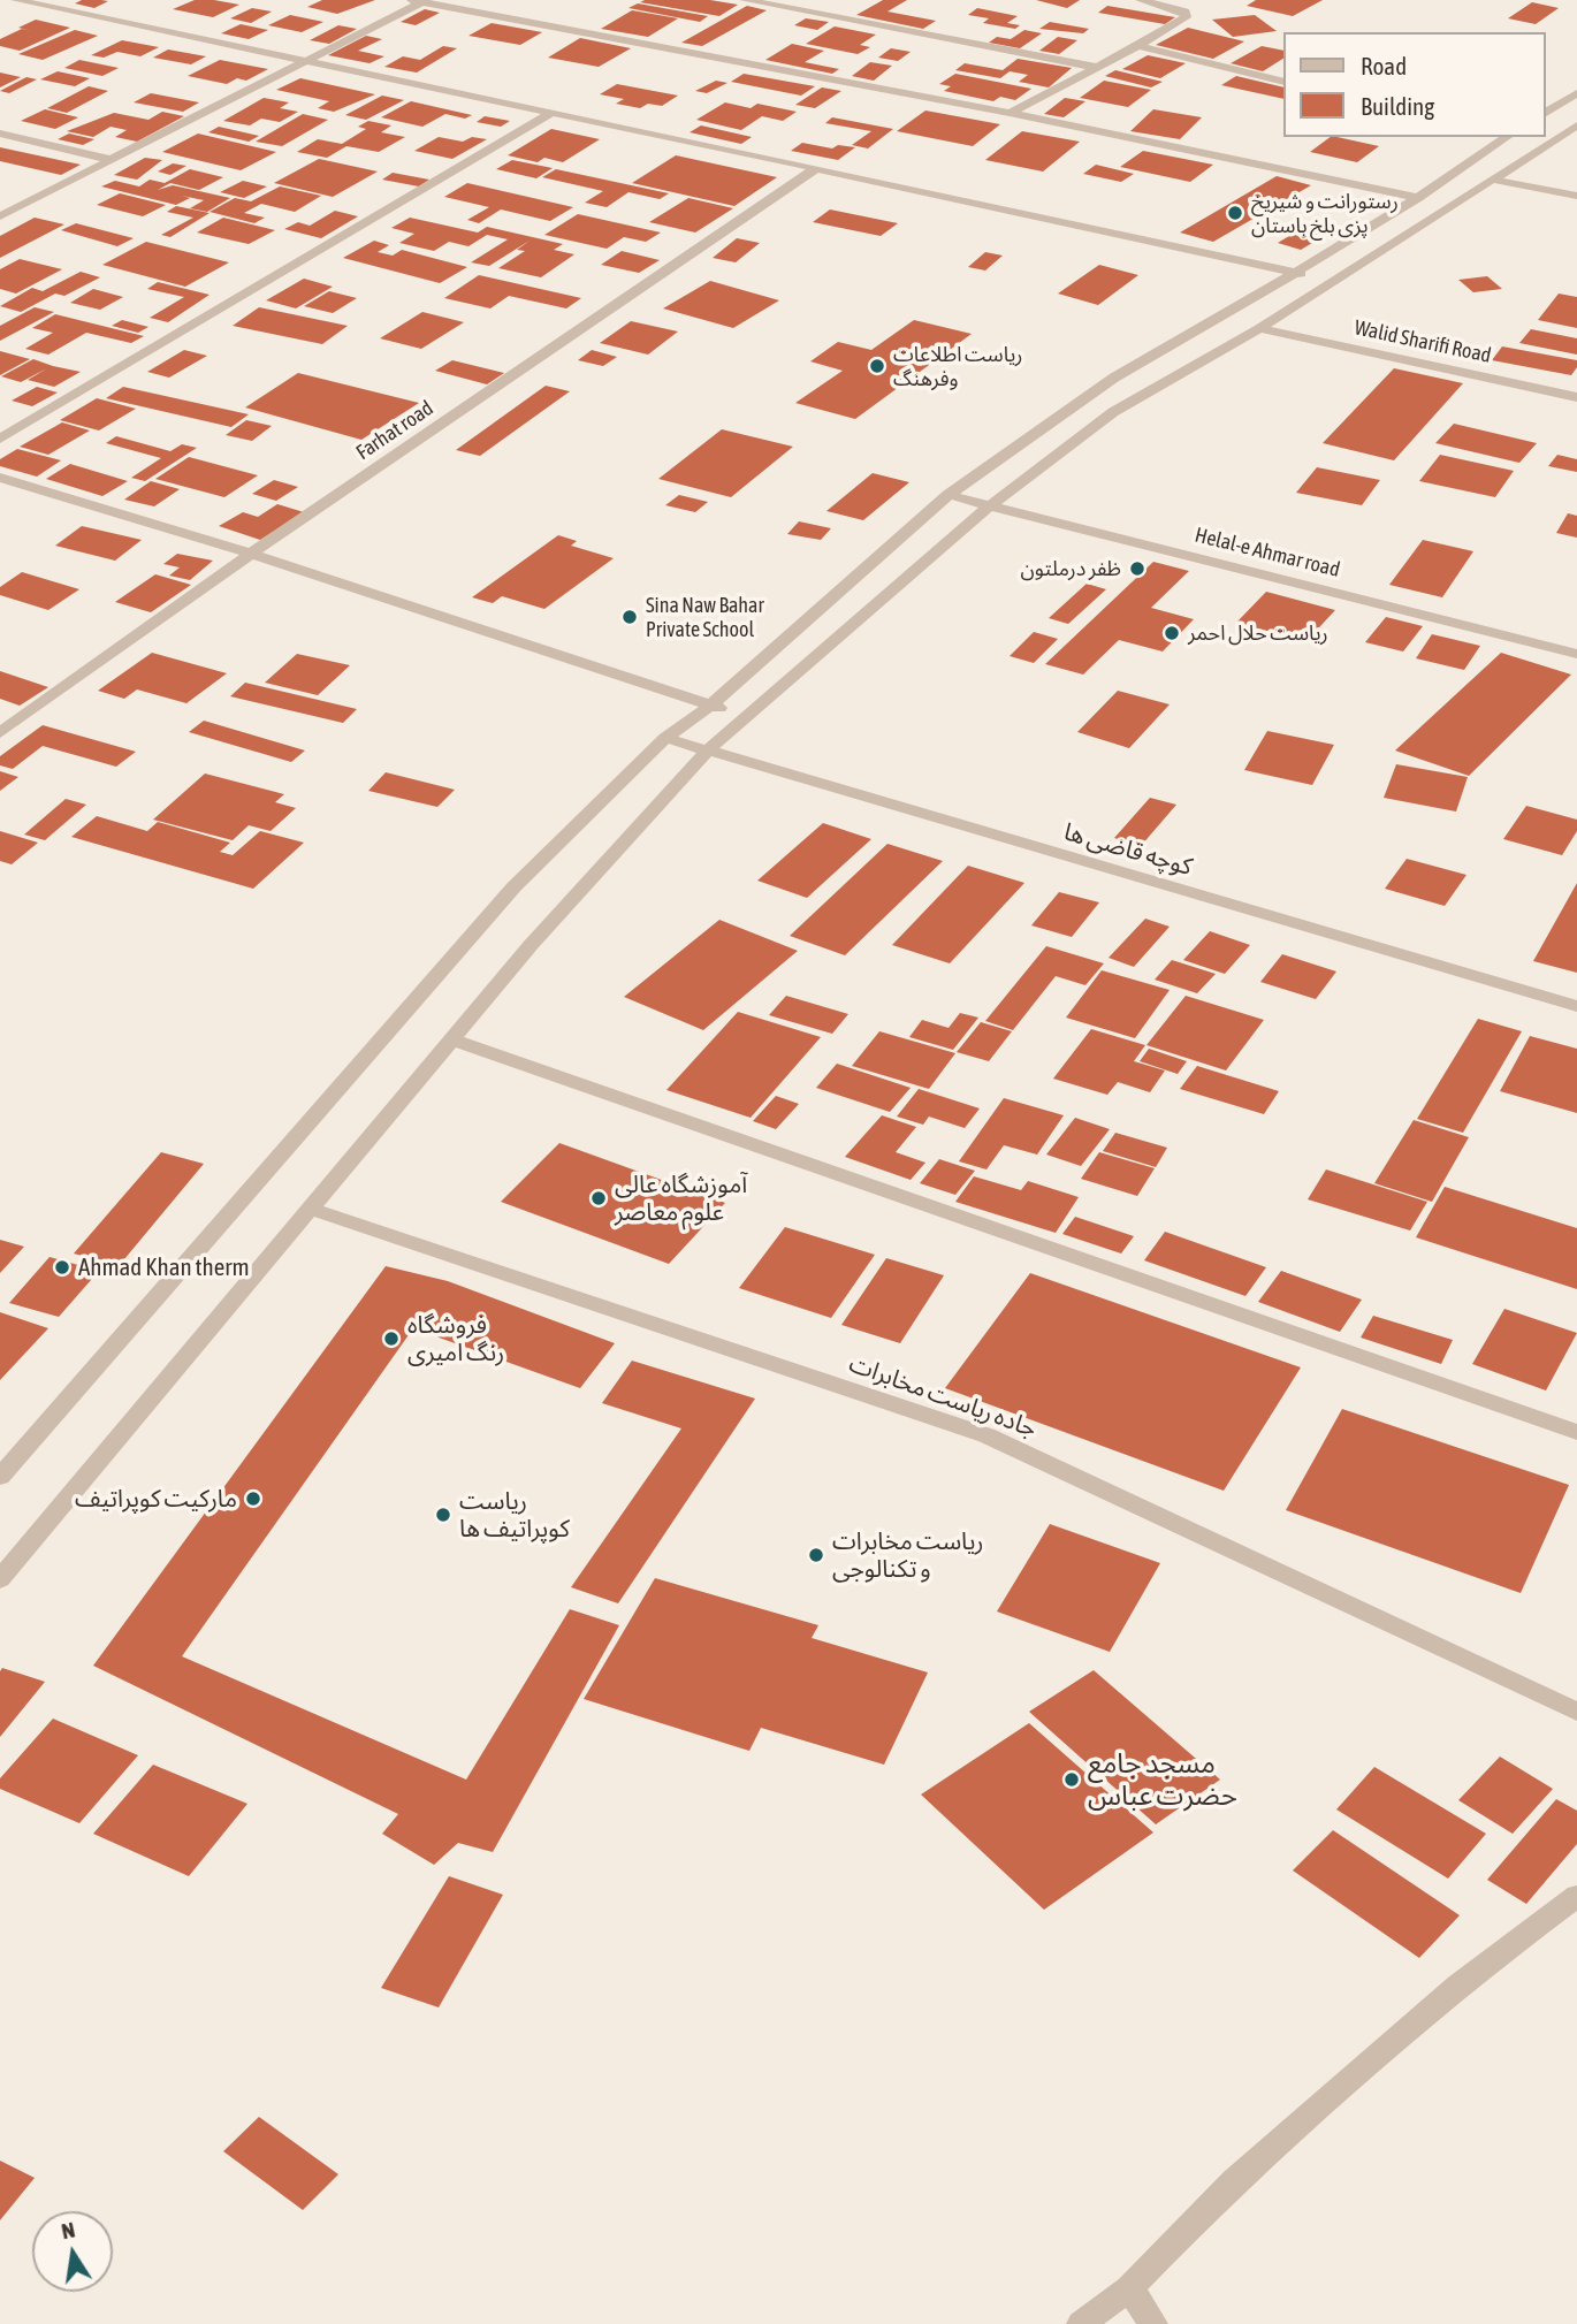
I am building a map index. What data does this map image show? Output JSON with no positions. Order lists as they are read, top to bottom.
{
  "streets": {
    "street": [
      "Walid Sharifi Road",
      "Farhat road",
      "Helal-e Ahmar road",
      "کوچه قاضی ها",
      "جاده ریاست مخابرات"
    ]
  },
  "places": [
    "رستورانت و شیریخ پزی بلخ باستان",
    "ریاست اطلاعات وفرهنگ",
    "ظفر درملتون",
    "Sina Naw Bahar Private School",
    "ریاست حلال احمر",
    "آموزشگاه عالی علوم معاصر",
    "Ahmad Khan therm",
    "فروشگاه رنگ امیری",
    "مارکیت کوپراتیف",
    "ریاست کوپراتیف ها",
    "ریاست مخابرات و تکنالوجی",
    "مسجد جامع حضرت عباس"
  ],
  "legend": ["Road", "Building"],
  "north": "top"
}
